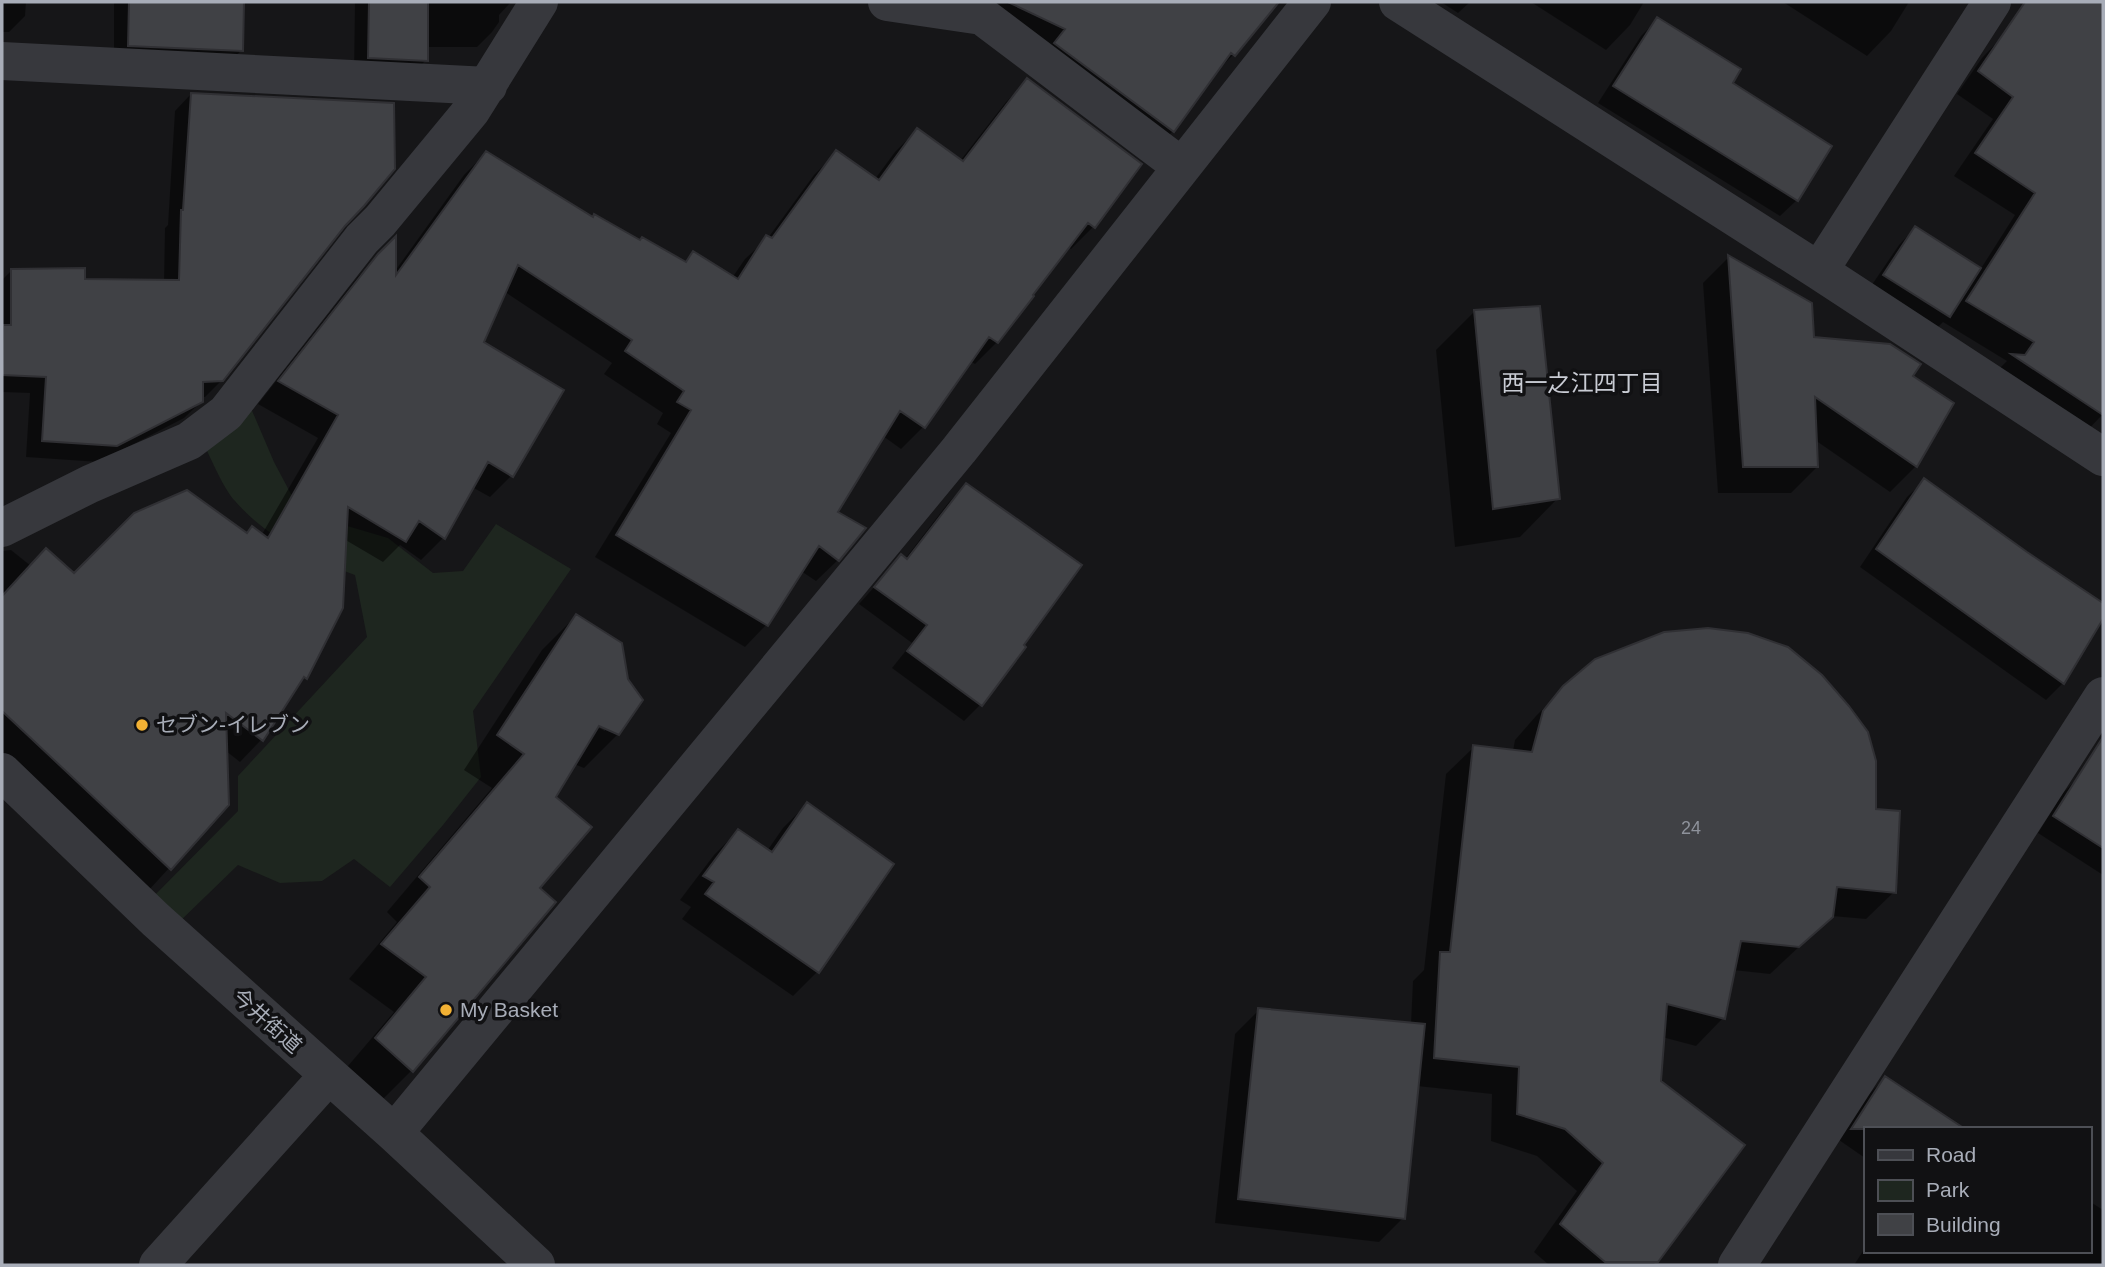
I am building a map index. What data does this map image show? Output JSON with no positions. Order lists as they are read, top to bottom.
{
  "streets": {
    "street": ["今井街道"]
  },
  "districts": ["西一之江四丁目"],
  "places": ["セブン-イレブン", "My Basket"],
  "house_numbers": ["24"],
  "legend": ["Road", "Park", "Building"]
}
